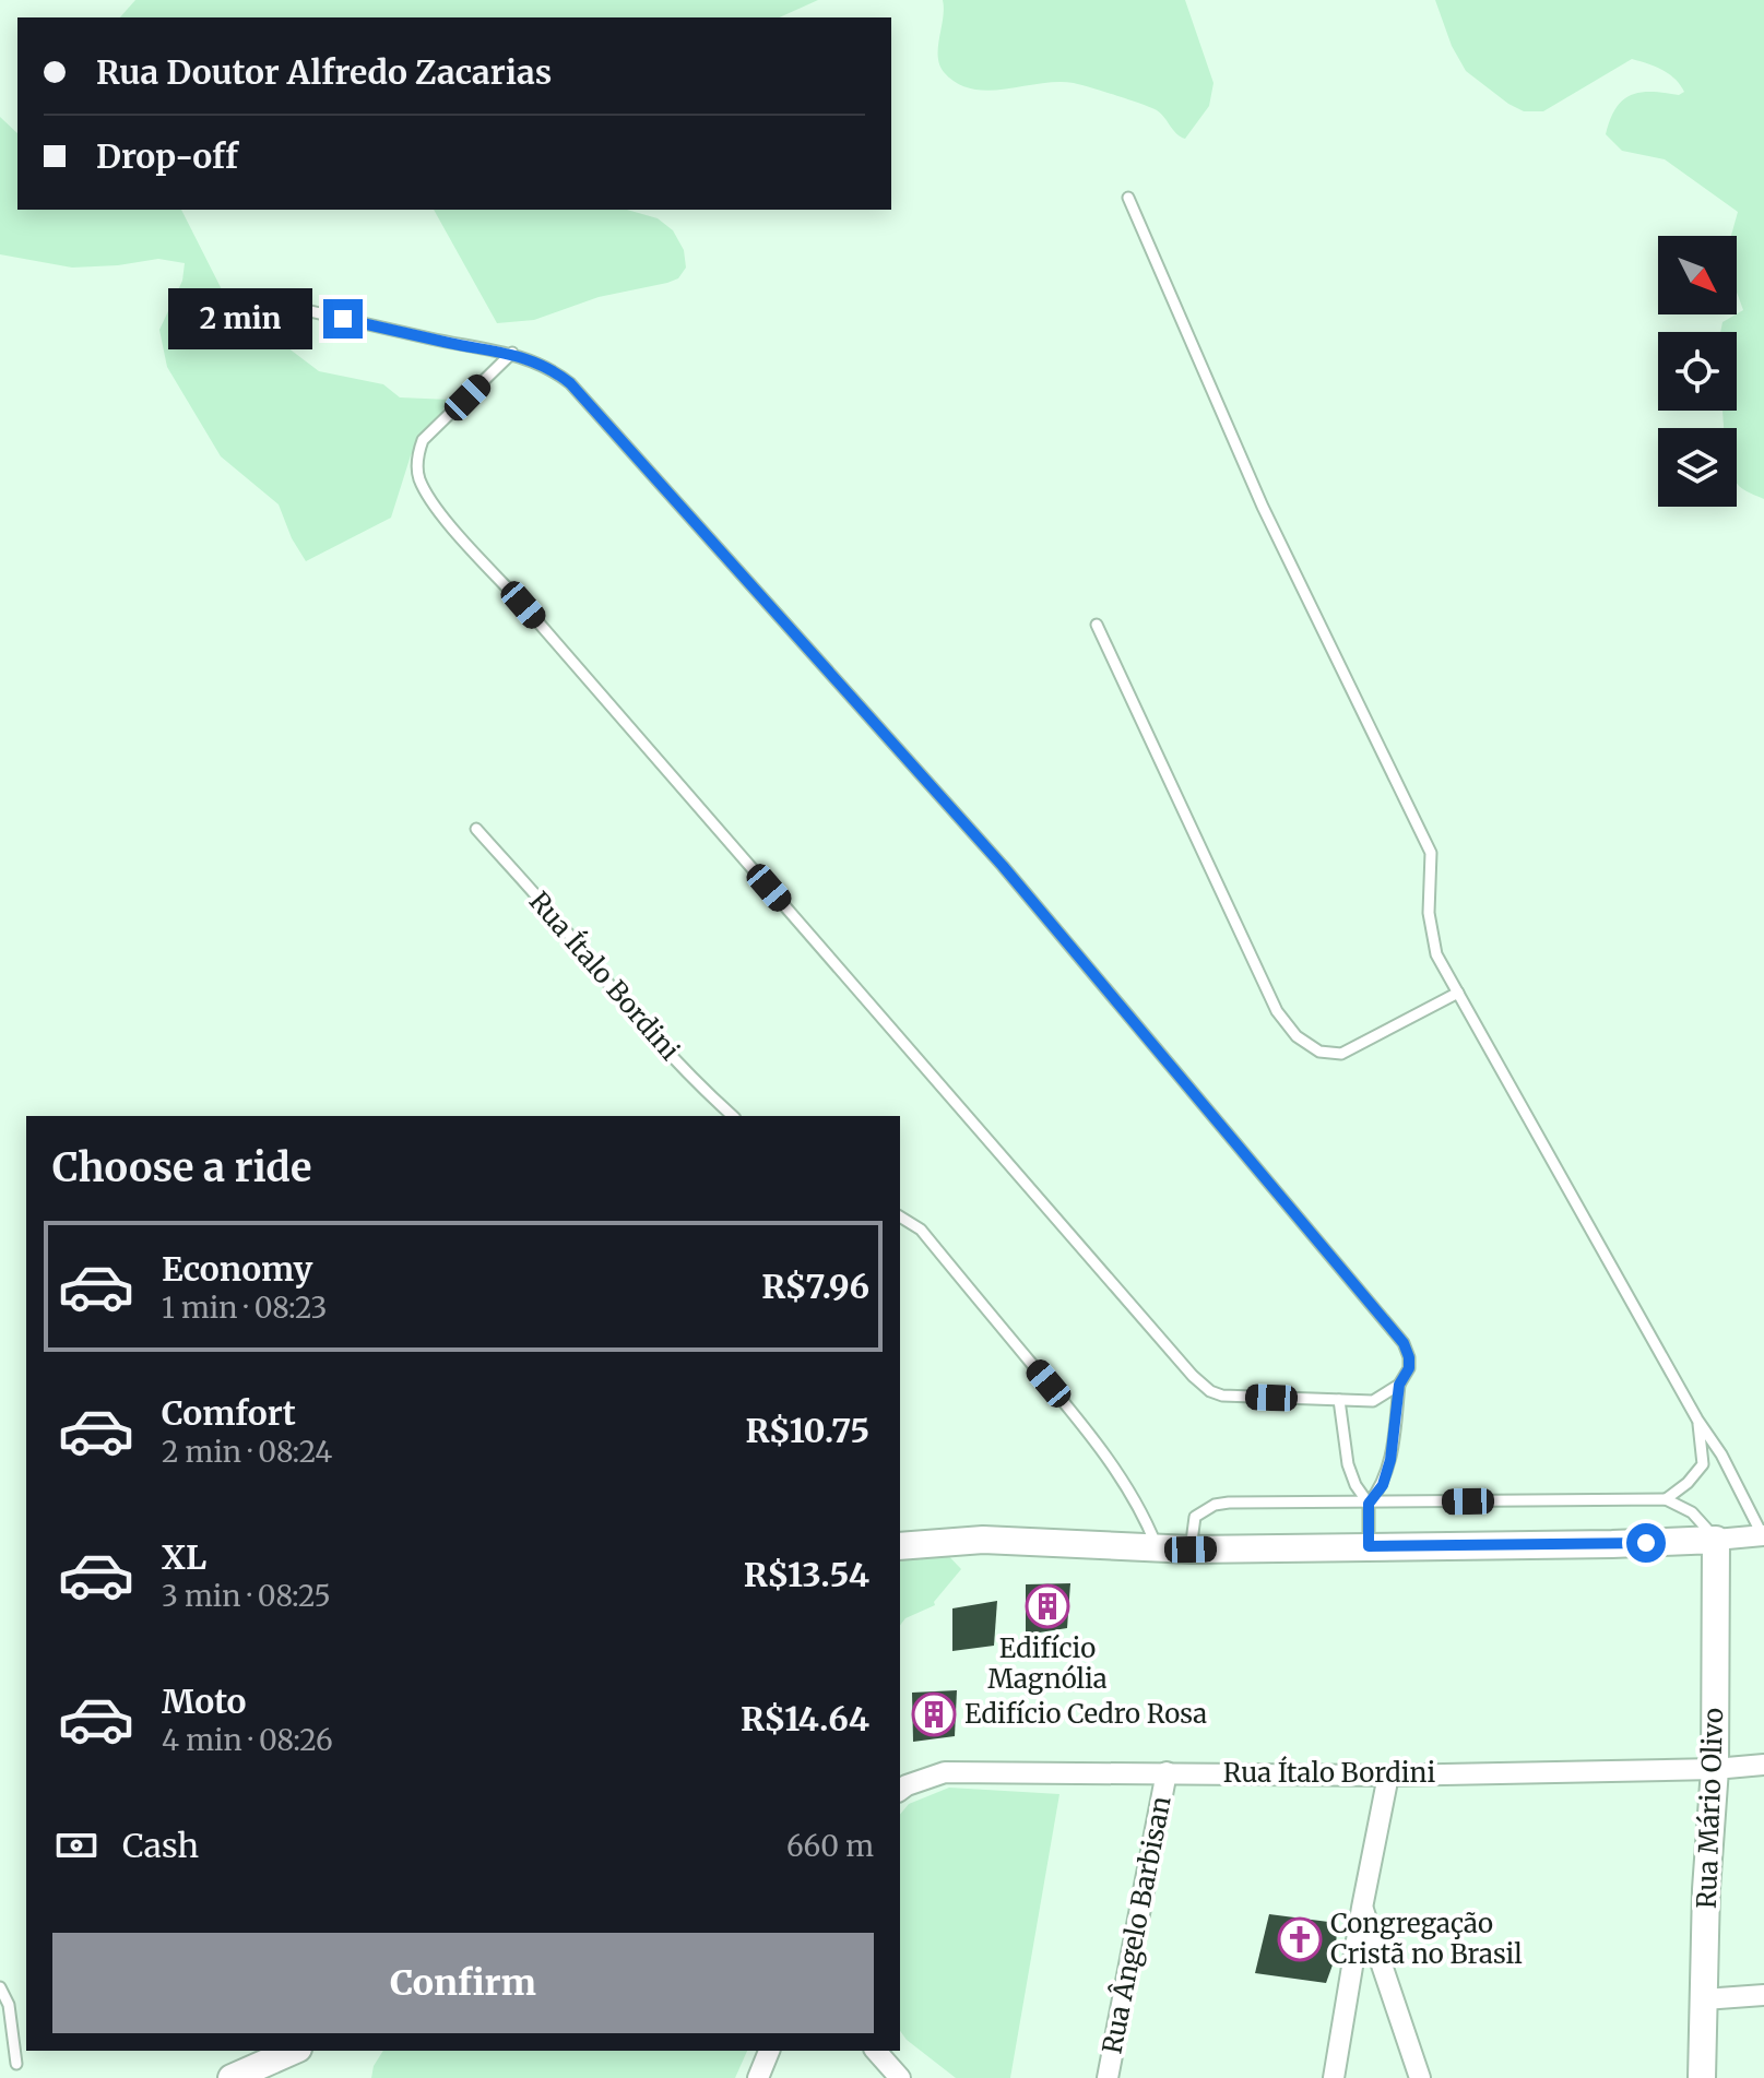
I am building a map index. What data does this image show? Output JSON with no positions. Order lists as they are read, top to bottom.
{
  "streets": {
    "street": ["Rua Ítalo Bordini", "Rua Mário Olivo", "Rua Ângelo Barbisan"]
  },
  "crossings": [
    ["Rua Ítalo Bordini", "Rua Mário Olivo"],
    ["Rua Ítalo Bordini", "Rua Ângelo Barbisan"]
  ],
  "places": {
    "building": ["Edifício Magnólia", "Edifício Cedro Rosa"],
    "church": ["Congregação Cristã no Brasil"]
  },
  "north": "bottom right",
  "page": {
    "banner": ["Rua Doutor Alfredo Zacarias", "Drop-off"],
    "bubble": "2 min",
    "heading": "Choose a ride",
    "list": [
      {
        "name": "Economy",
        "note": "1 min · 08:23",
        "value": "R$7.96"
      },
      {
        "name": "Comfort",
        "note": "2 min · 08:24",
        "value": "R$10.75"
      },
      {
        "name": "XL",
        "note": "3 min · 08:25",
        "value": "R$13.54"
      },
      {
        "name": "Moto",
        "note": "4 min · 08:26",
        "value": "R$14.64"
      }
    ],
    "pay": ["Cash", "660 m"],
    "buttons": "Confirm"
  }
}
